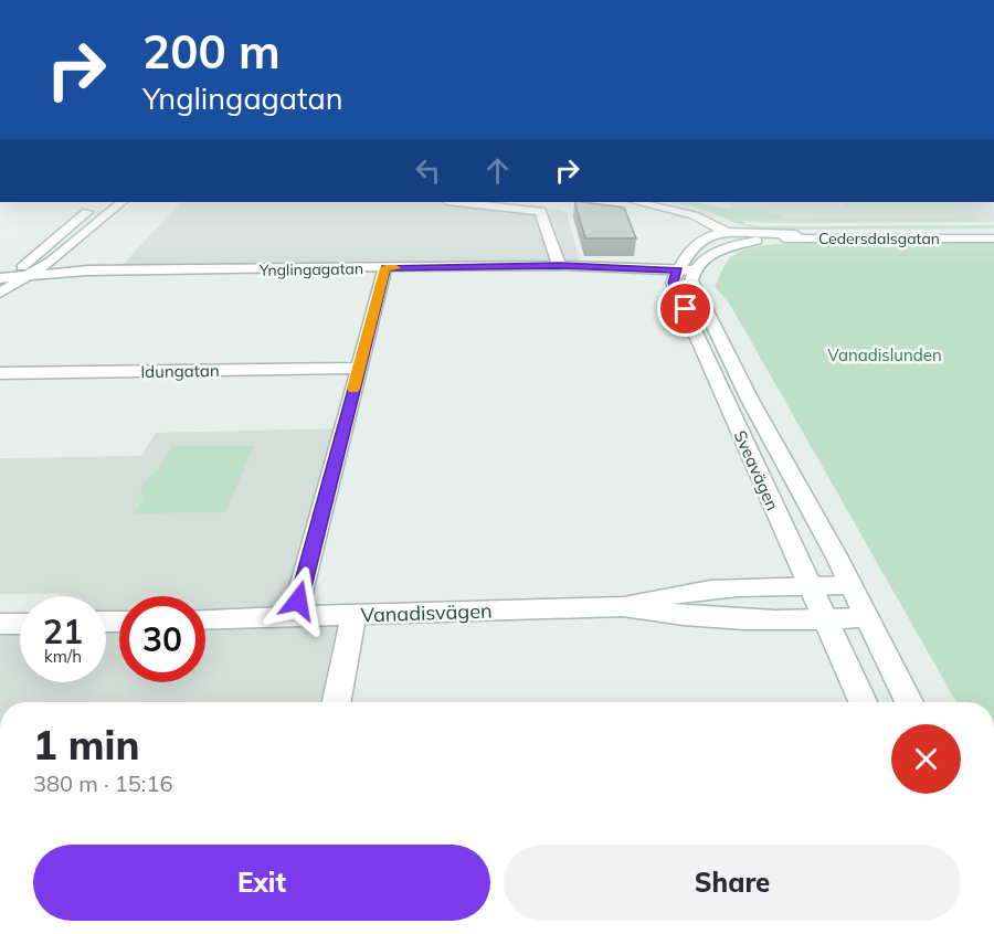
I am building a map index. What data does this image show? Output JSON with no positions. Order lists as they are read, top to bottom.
{
  "streets": {
    "street": [
      "Cedersdalsgatan",
      "Ynglingagatan",
      "Idungatan",
      "Sveavägen",
      "Vanadisvägen"
    ]
  },
  "crossings": [
    ["Cedersdalsgatan", "Ynglingagatan"],
    ["Cedersdalsgatan", "Sveavägen"],
    ["Ynglingagatan", "Sveavägen"],
    ["Sveavägen", "Vanadisvägen"]
  ],
  "parks": ["Vanadislunden"],
  "page": {
    "turn": ["200 m", "Ynglingagatan"],
    "speed": "21 km/h",
    "limit": "30",
    "heading": ["1 min", "380 m · 15:16"],
    "buttons": ["Exit", "Share"]
  }
}
